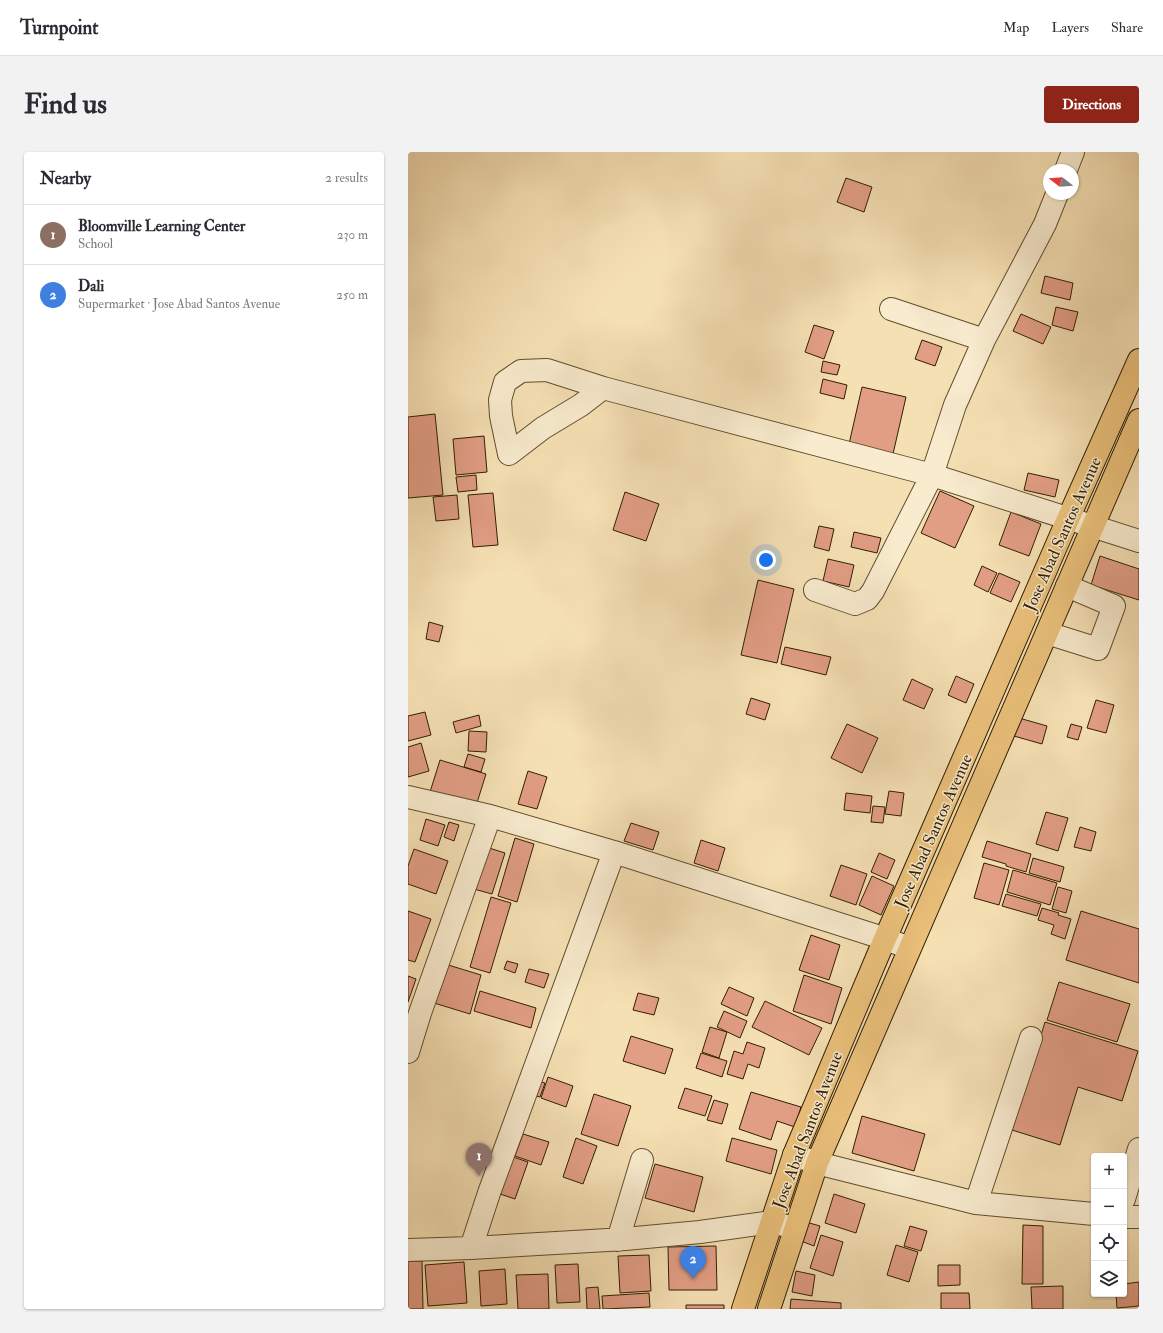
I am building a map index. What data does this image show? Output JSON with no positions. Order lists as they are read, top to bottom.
{
  "streets": {
    "main road": ["Jose Abad Santos Avenue"]
  },
  "north": "left",
  "page": {
    "header": "Turnpoint",
    "nav": ["Map", "Layers", "Share"],
    "buttons": "Directions",
    "title": "Find us",
    "heading": ["Nearby", "2 results"],
    "list": [
      {
        "mark": "1",
        "name": "Bloomville Learning Center",
        "note": "School",
        "value": "230 m"
      },
      {
        "mark": "2",
        "name": "Dali",
        "note": "Supermarket · Jose Abad Santos Avenue",
        "value": "250 m"
      }
    ],
    "pins": ["1", "2"],
    "map_buttons": ["+", "−"]
  }
}
